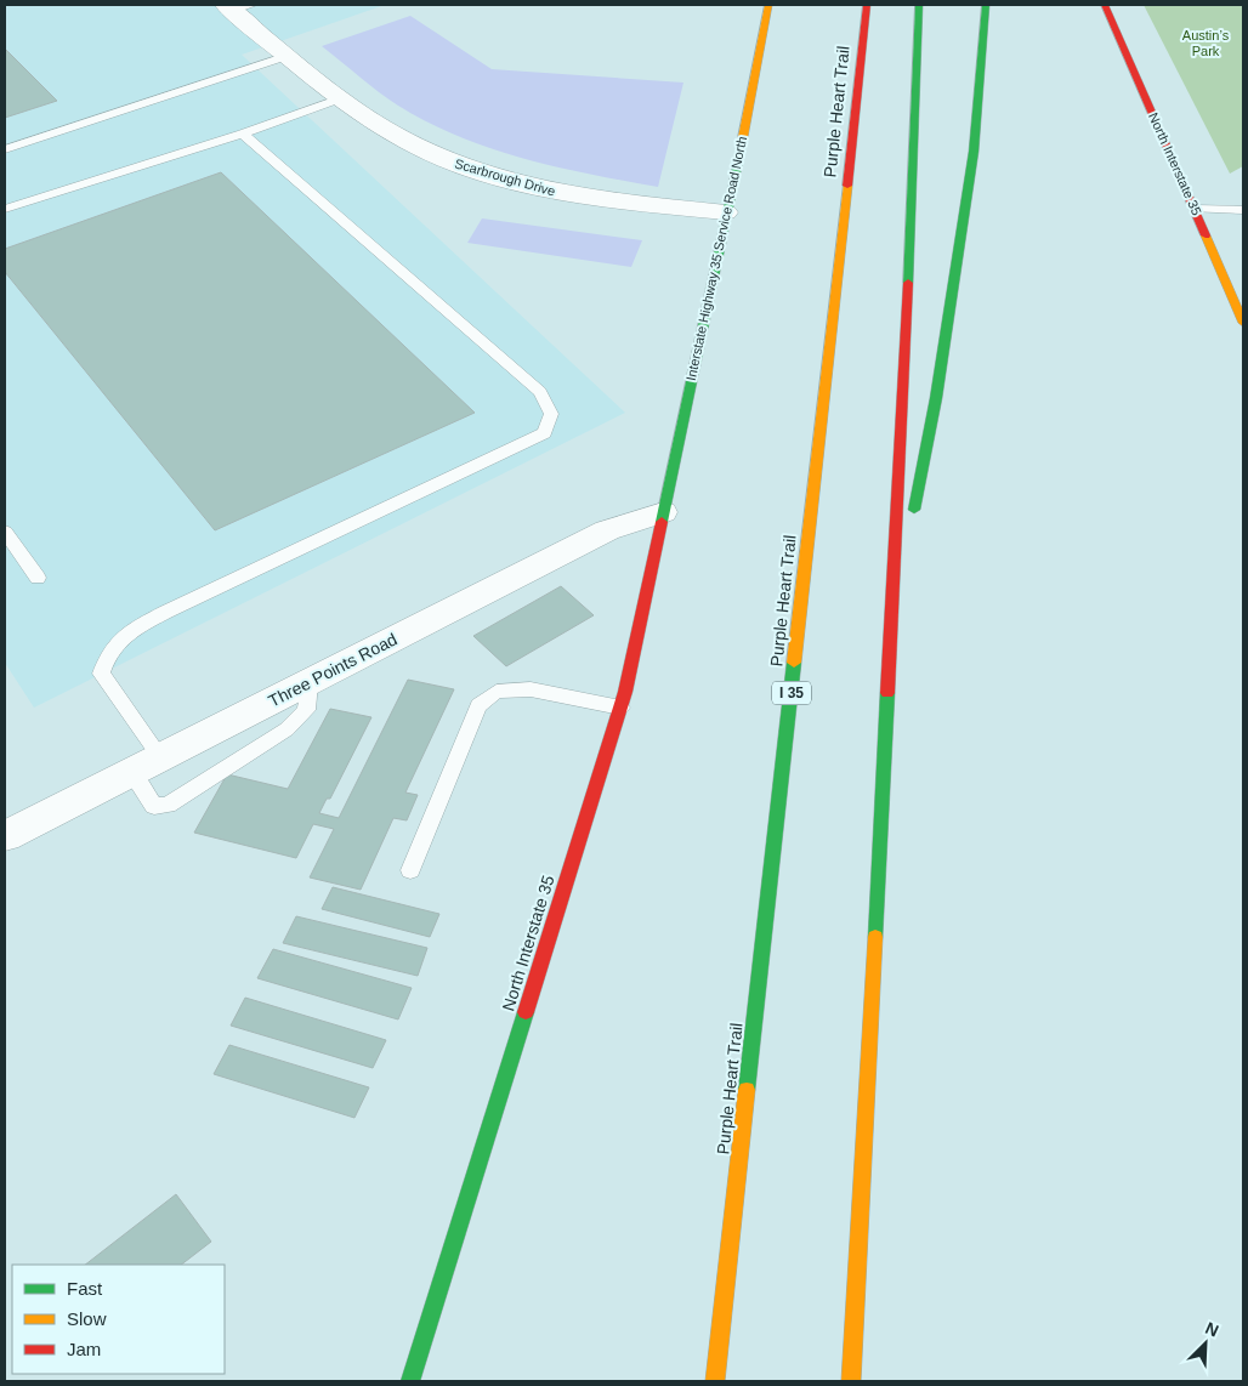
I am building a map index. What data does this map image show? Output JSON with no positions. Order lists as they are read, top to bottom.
{
  "streets": {
    "main road": [
      "Purple Heart Trail",
      "North Interstate 35",
      "Interstate Highway 35 Service Road North",
      "I 35"
    ],
    "street": ["Scarbrough Drive", "Three Points Road"]
  },
  "crossings": [
    ["North Interstate 35", "Interstate Highway 35 Service Road North"],
    ["North Interstate 35", "Three Points Road"],
    ["Scarbrough Drive", "Interstate Highway 35 Service Road North"],
    ["Interstate Highway 35 Service Road North", "Three Points Road"]
  ],
  "parks": ["Austin’s Park"],
  "legend": ["Fast", "Slow", "Jam"],
  "north": "top right"
}
